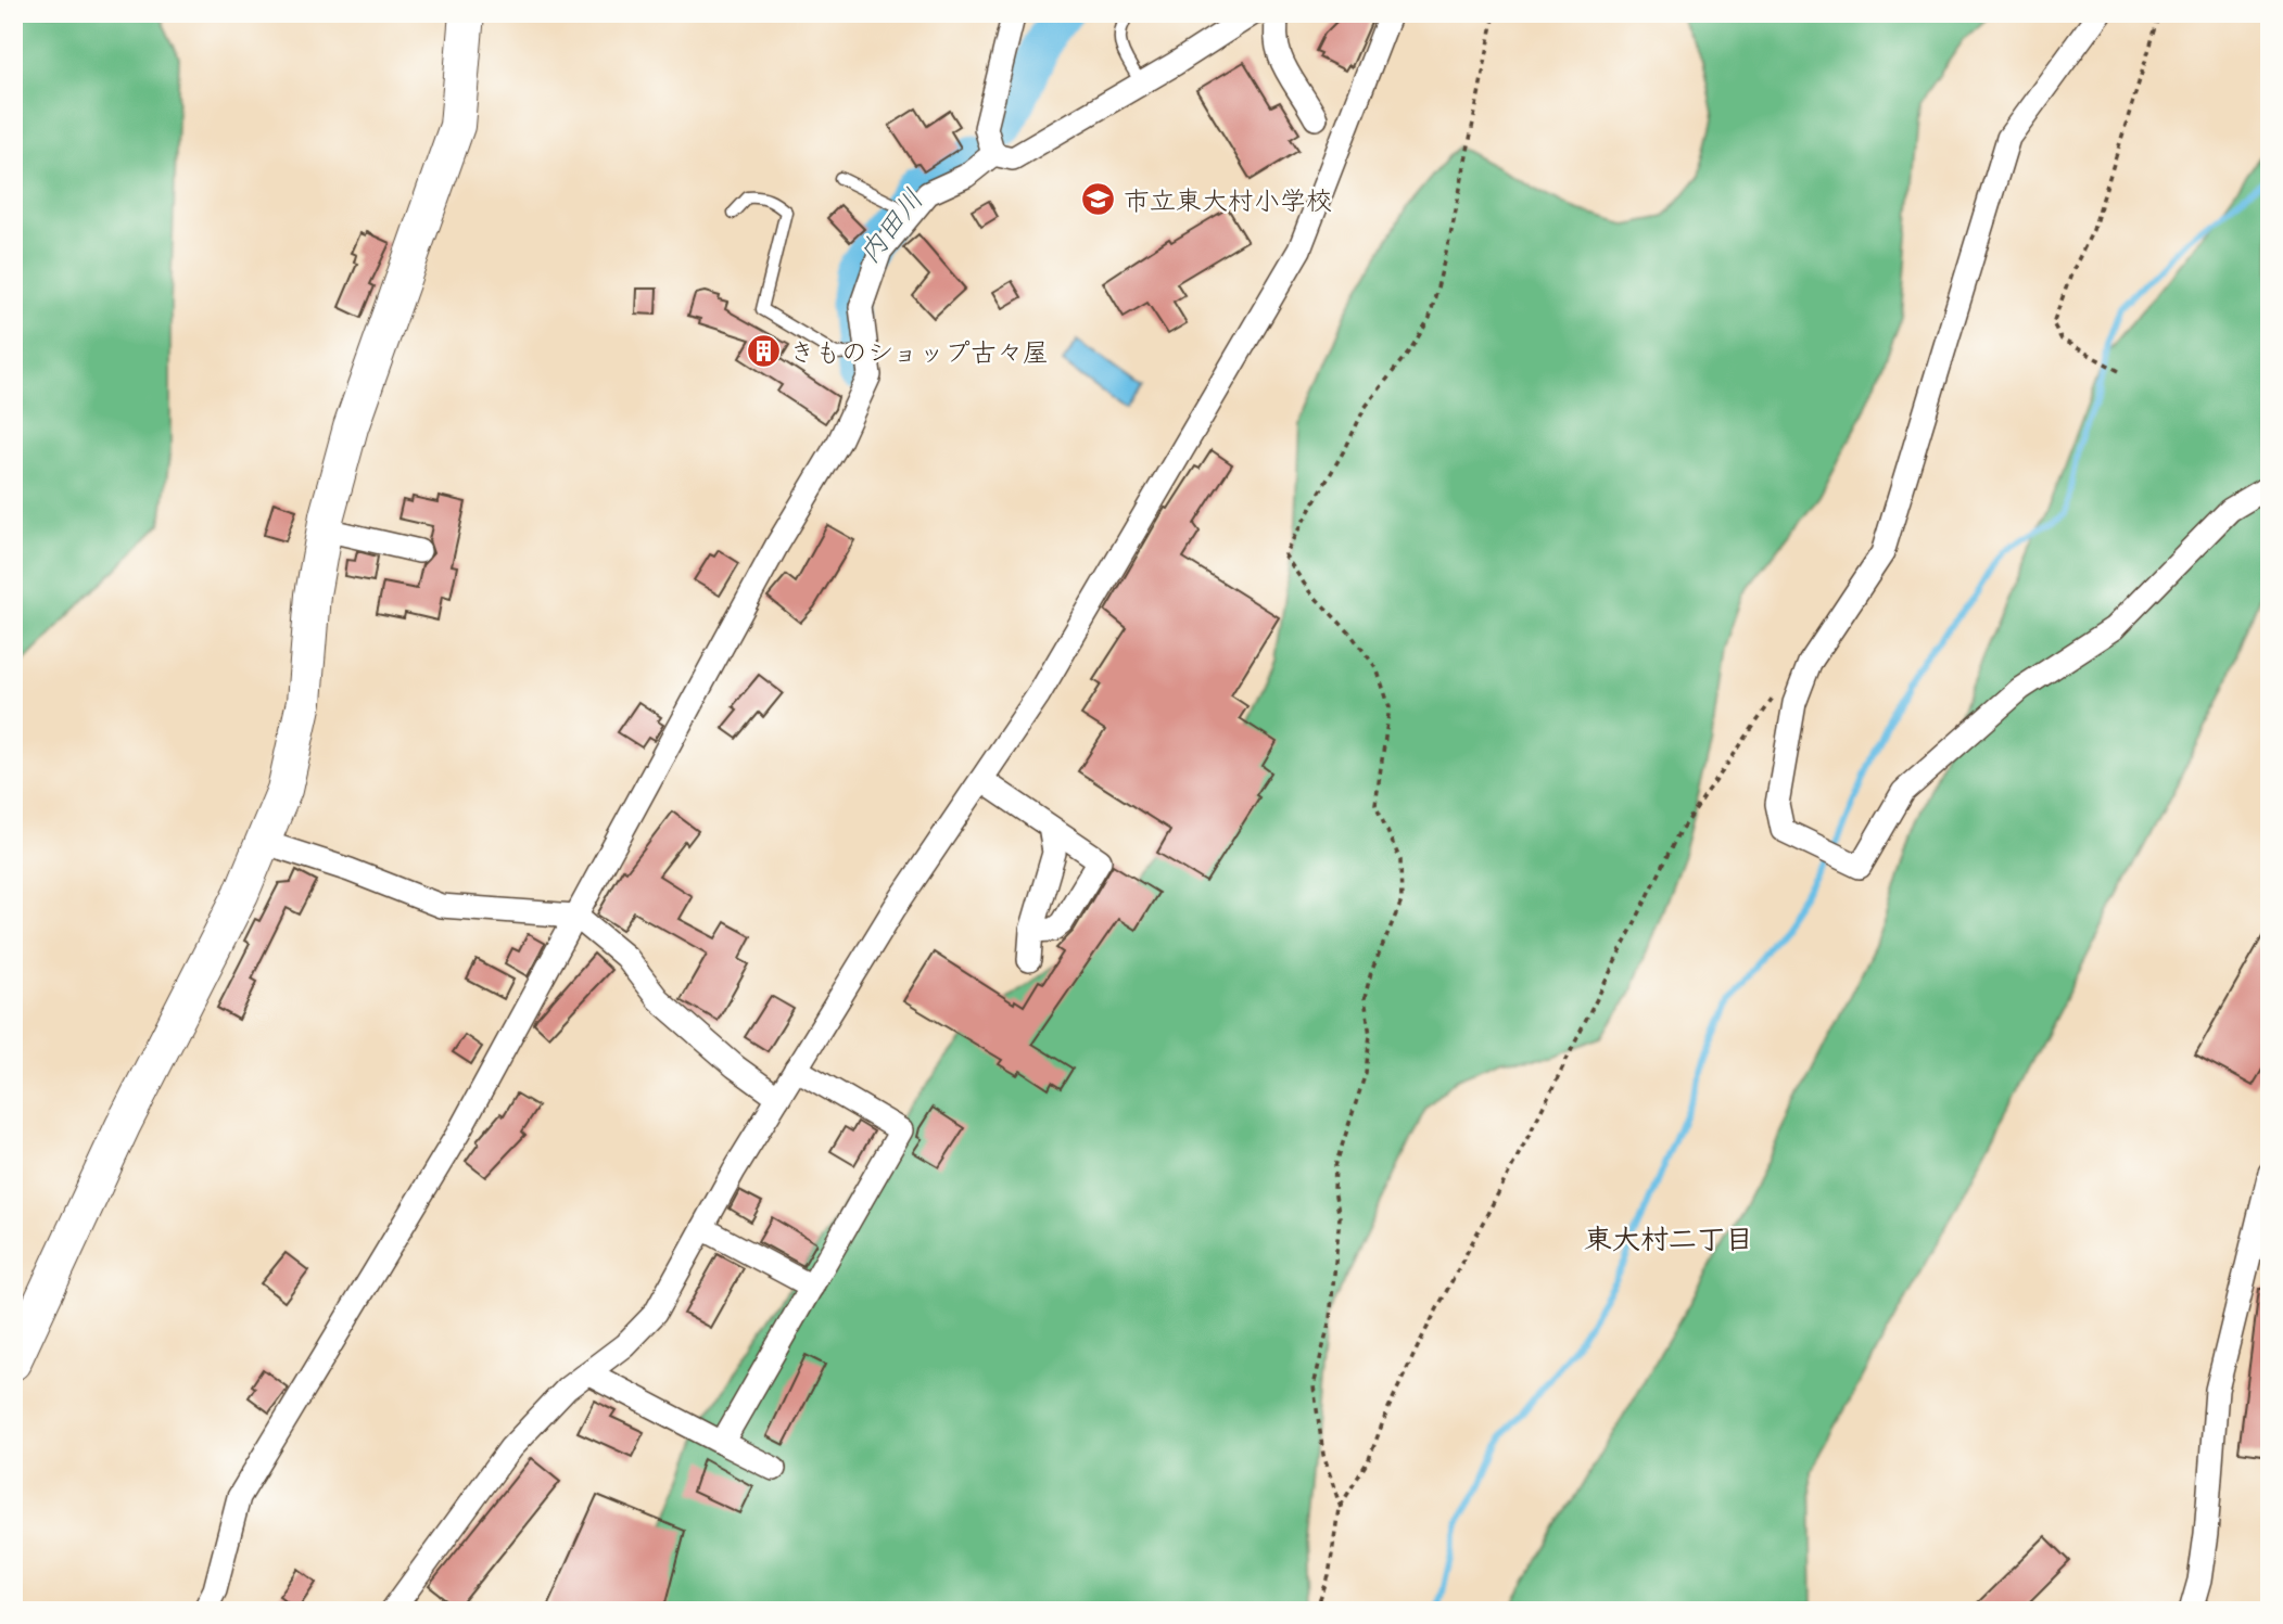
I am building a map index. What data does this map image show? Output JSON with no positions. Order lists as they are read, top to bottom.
{
  "districts": ["東大村二丁目"],
  "water": ["内田川"],
  "places": {
    "school or university": ["市立東大村小学校"],
    "building": ["きものショップ古々屋"]
  }
}
